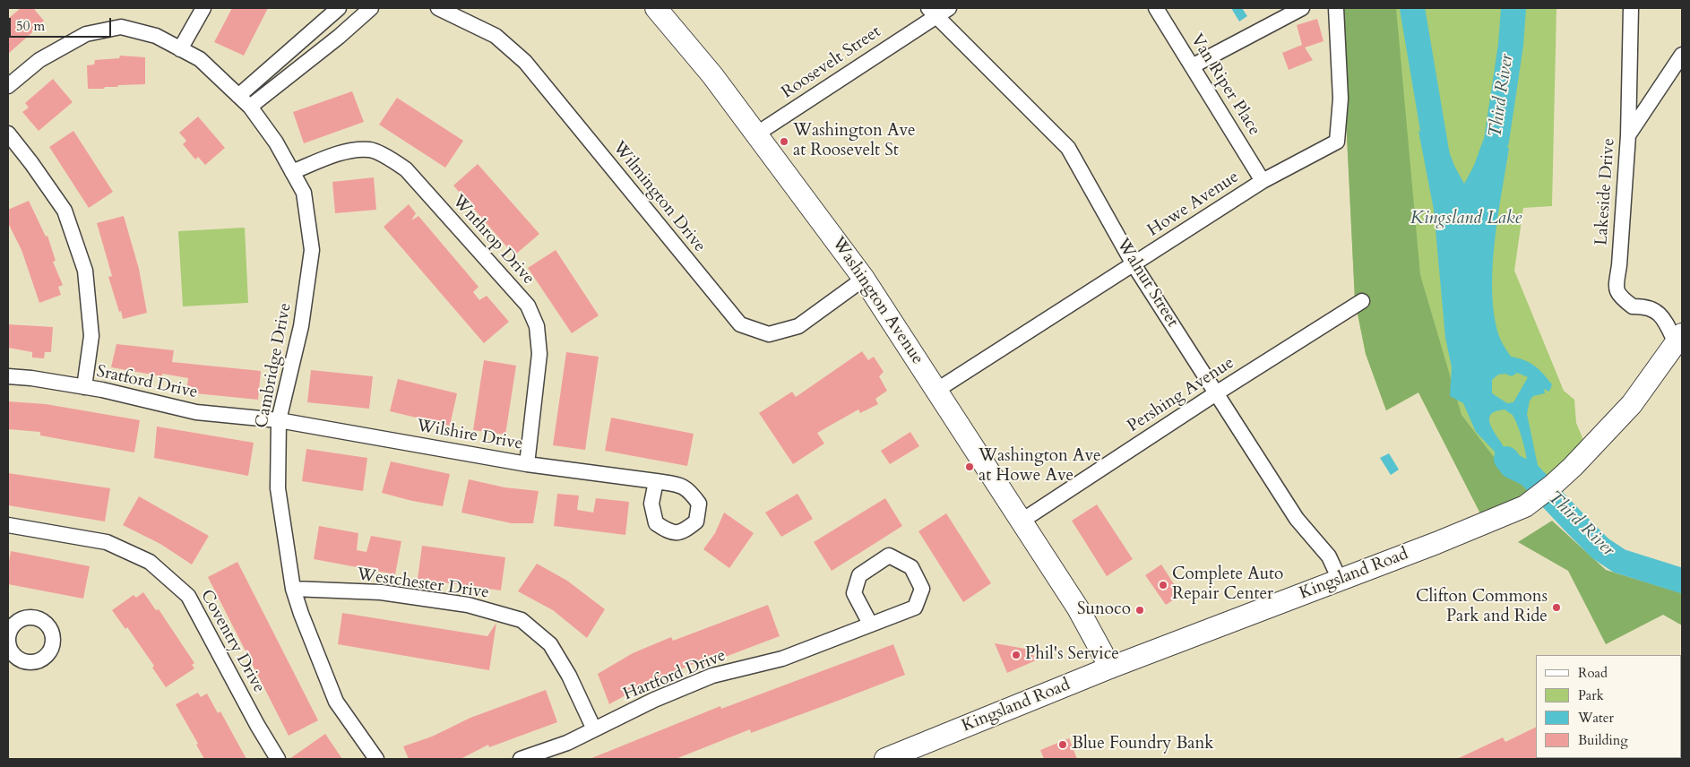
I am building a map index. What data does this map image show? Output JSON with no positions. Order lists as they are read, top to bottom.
{
  "streets": {
    "main road": ["Washington Avenue", "Kingsland Road"],
    "street": [
      "Roosevelt Street",
      "Van Riper Place",
      "Lakeside Drive",
      "Wilmington Drive",
      "Howe Avenue",
      "Wnthrop Drive",
      "Walnut Street",
      "Cambridge Drive",
      "Sratford Drive",
      "Pershing Avenue",
      "Wilshire Drive",
      "Westchester Drive",
      "Coventry Drive",
      "Hartford Drive"
    ]
  },
  "crossings": [
    ["Roosevelt Street", "Walnut Street"],
    ["Roosevelt Street", "Washington Avenue"],
    ["Van Riper Place", "Howe Avenue"],
    ["Lakeside Drive", "Kingsland Road"],
    ["Wilmington Drive", "Washington Avenue"],
    ["Howe Avenue", "Walnut Street"],
    ["Howe Avenue", "Washington Avenue"],
    ["Wnthrop Drive", "Cambridge Drive"],
    ["Wnthrop Drive", "Wilshire Drive"],
    ["Walnut Street", "Pershing Avenue"],
    ["Walnut Street", "Kingsland Road"],
    ["Washington Avenue", "Pershing Avenue"],
    ["Washington Avenue", "Kingsland Road"],
    ["Cambridge Drive", "Sratford Drive"],
    ["Cambridge Drive", "Wilshire Drive"],
    ["Cambridge Drive", "Westchester Drive"],
    ["Sratford Drive", "Wilshire Drive"],
    ["Westchester Drive", "Hartford Drive"]
  ],
  "water": ["Third River", "Kingsland Lake"],
  "places": [
    "Washington Ave at Roosevelt St",
    "Washington Ave at Howe Ave",
    "Complete Auto Repair Center",
    "Clifton Commons Park and Ride",
    "Sunoco",
    "Phil's Service",
    "Blue Foundry Bank"
  ],
  "legend": [
    "Road",
    "Park",
    "Water",
    "Building"
  ],
  "scale_bar": "50 m"
}
